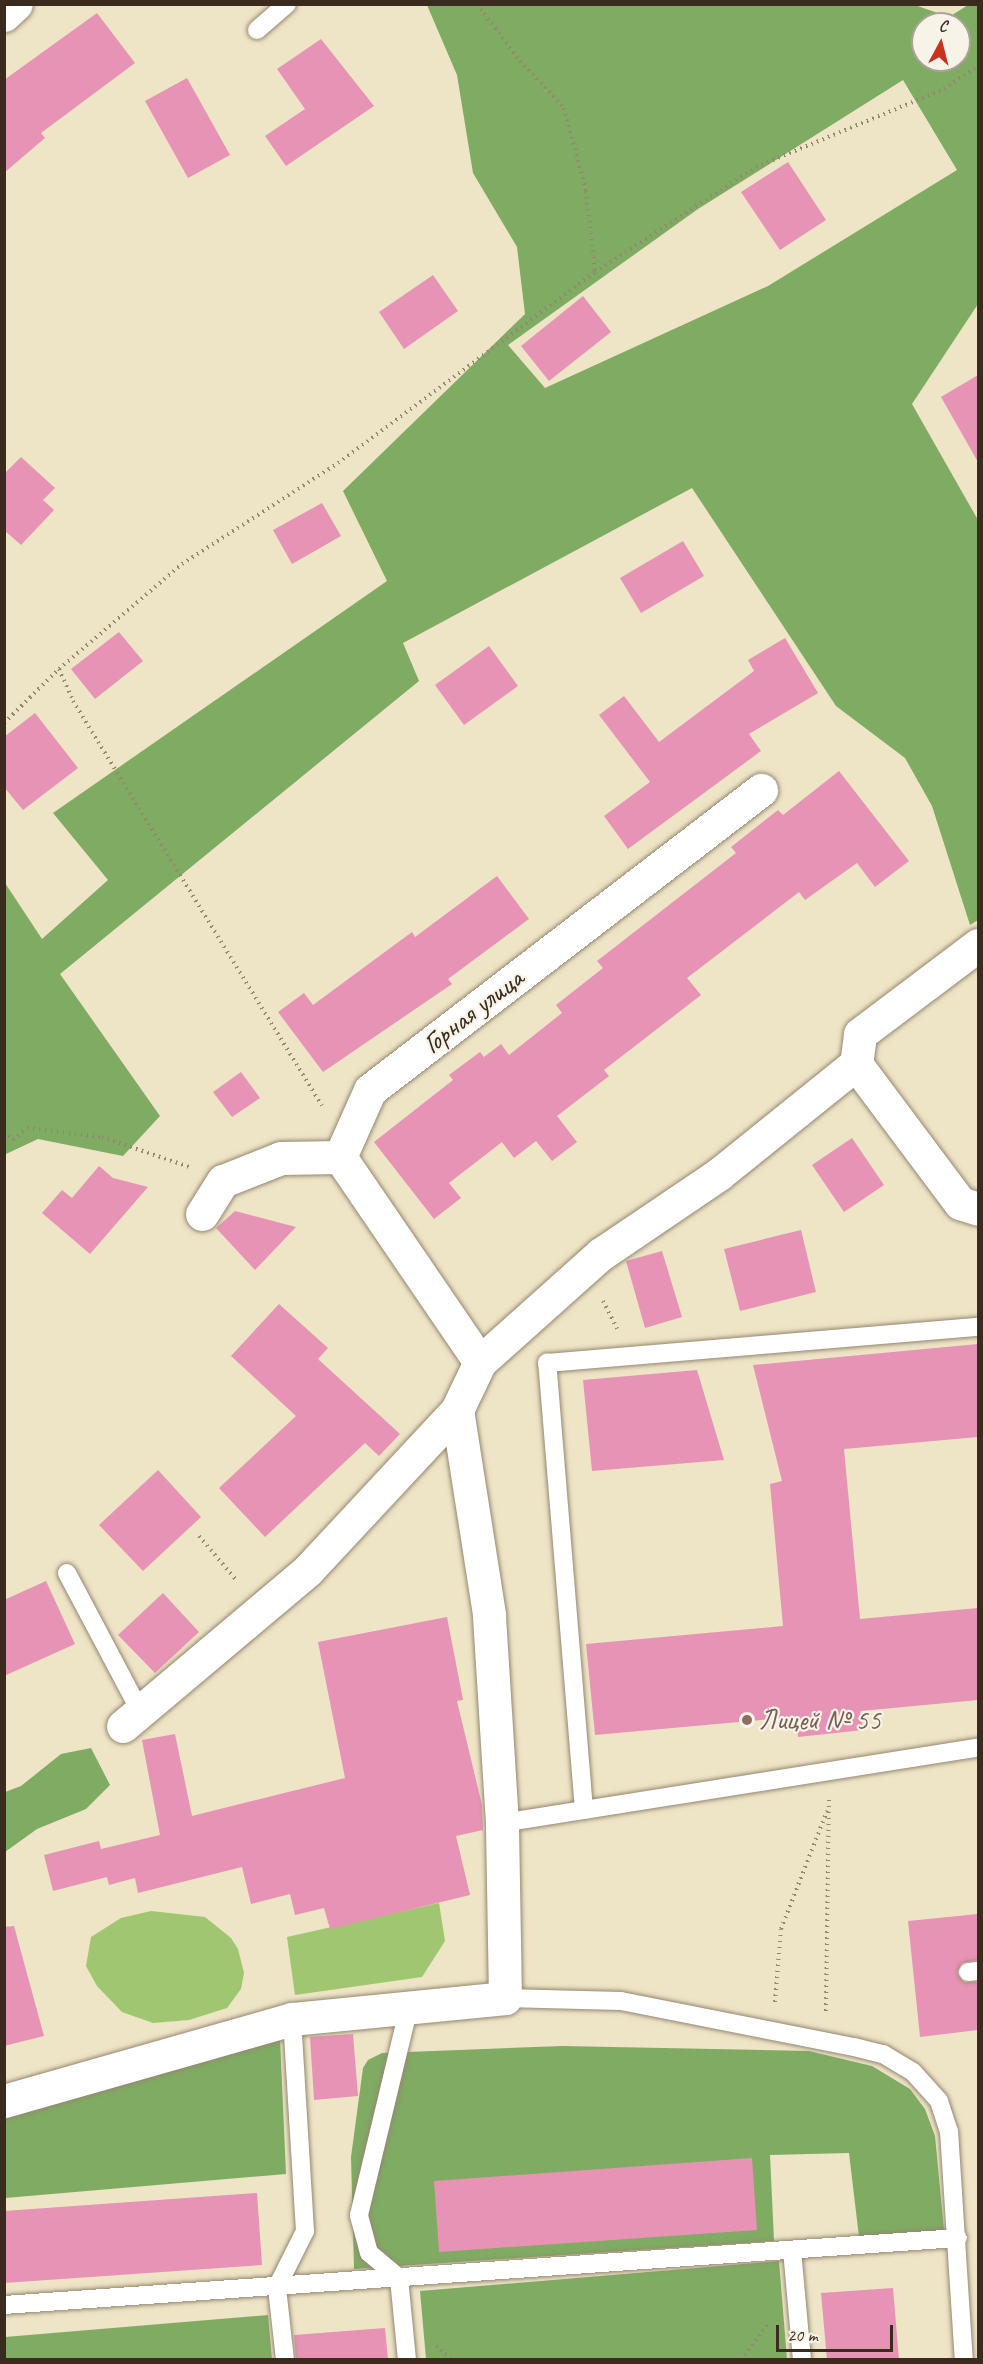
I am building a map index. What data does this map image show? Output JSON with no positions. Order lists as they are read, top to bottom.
{
  "streets": {
    "street": ["Горная улица"]
  },
  "places": ["Лицей № 55"],
  "scale_bar": "20 m",
  "north": "top"
}
